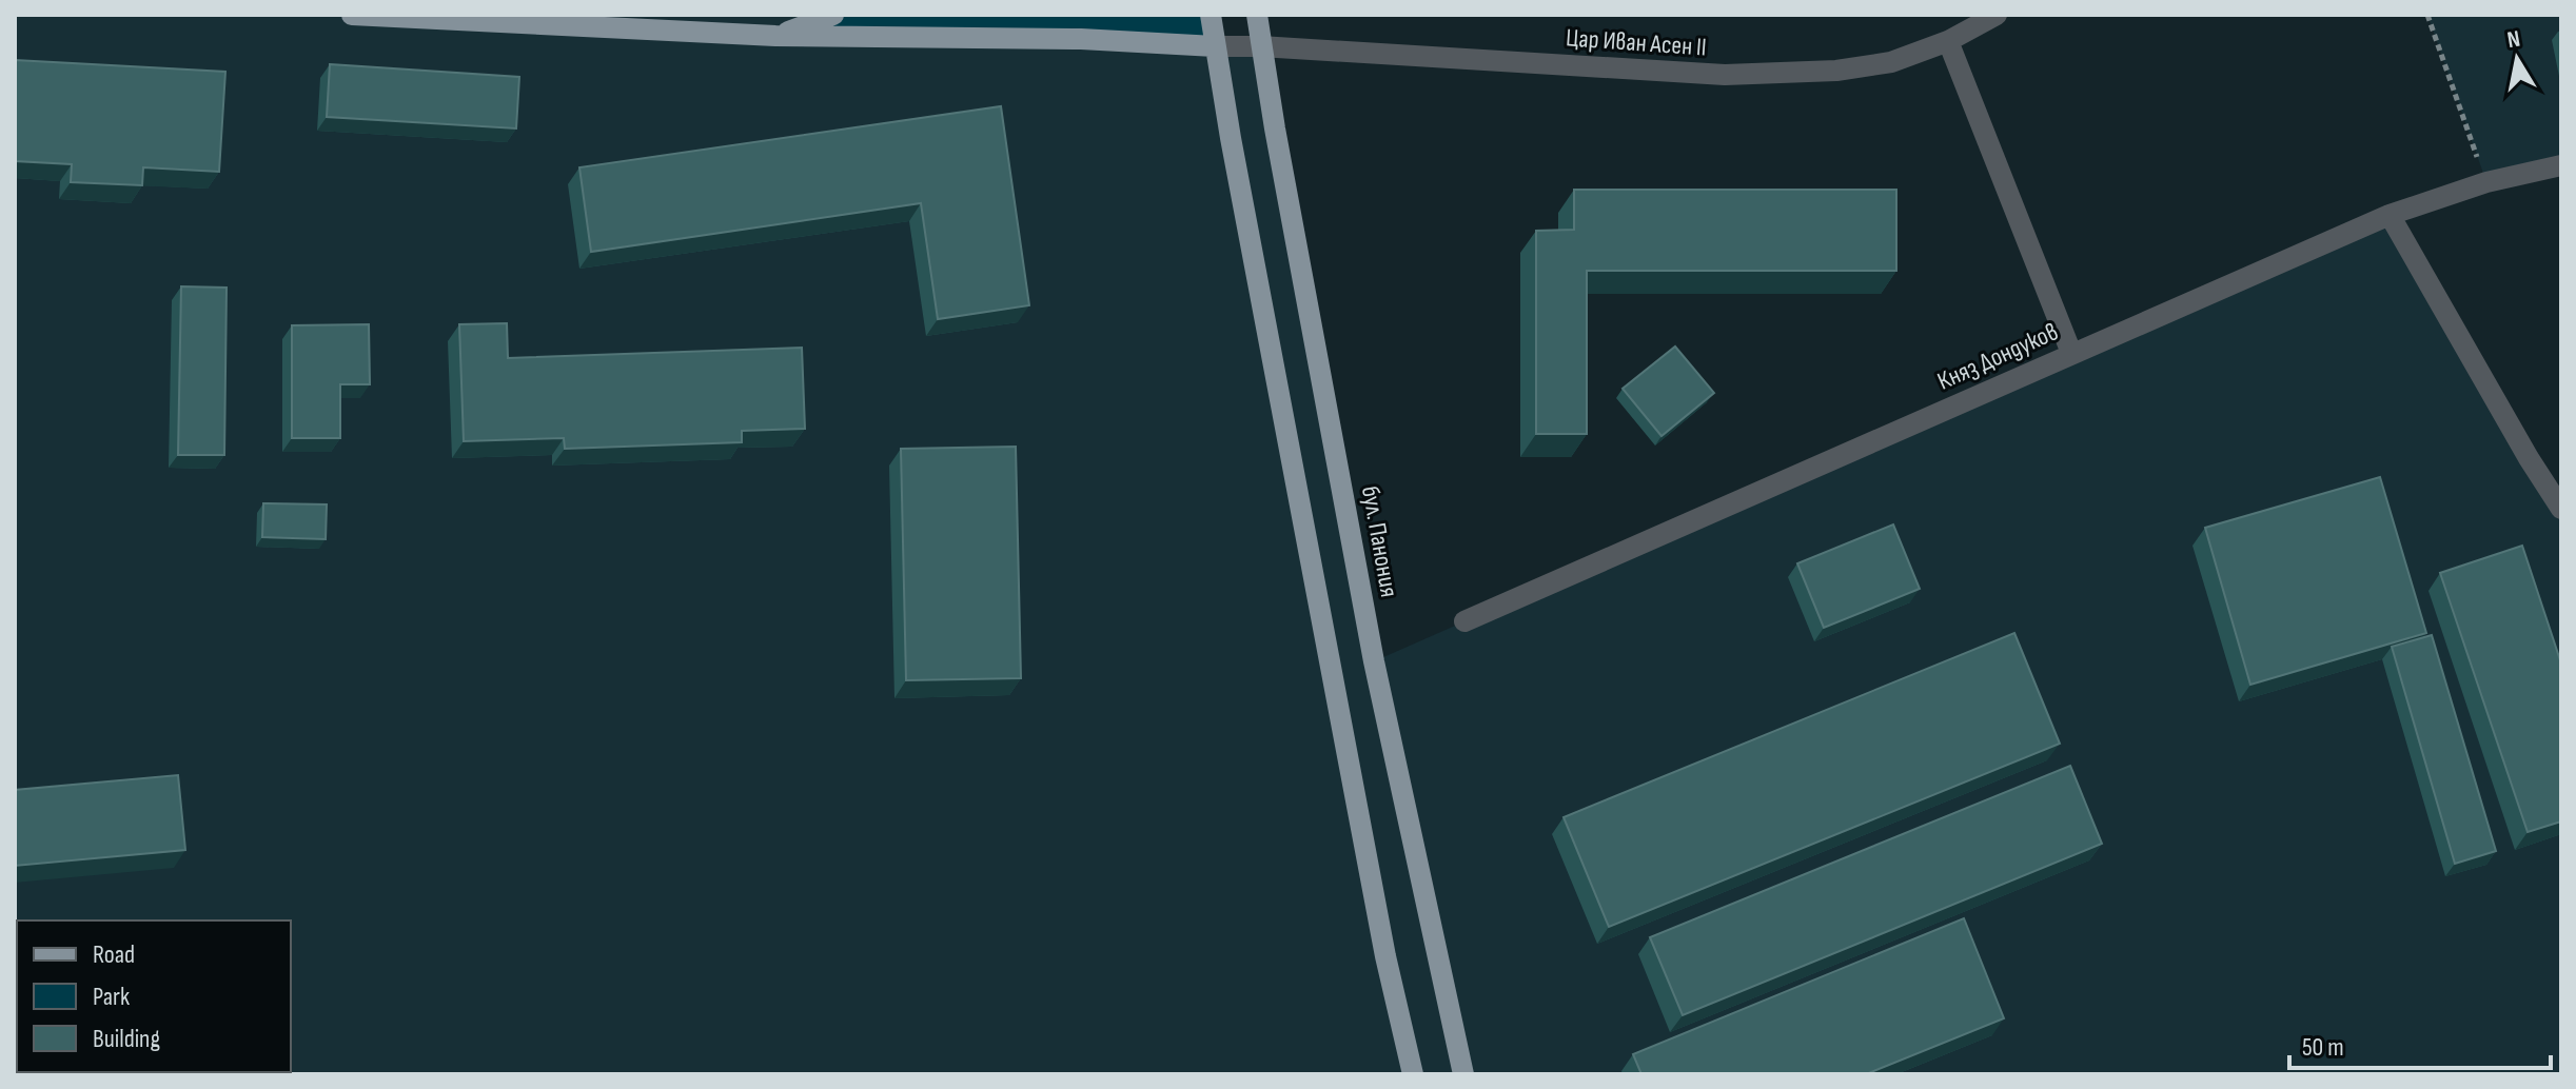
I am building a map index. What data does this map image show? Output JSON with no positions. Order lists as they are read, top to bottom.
{
  "streets": {
    "main road": ["Цар Иван Асен II", "бул. Панония"],
    "street": ["Княз Дондуков"]
  },
  "crossings": [
    ["Цар Иван Асен II", "бул. Панония"]
  ],
  "legend": ["Road", "Park", "Building"],
  "scale_bar": "50 m",
  "north": "top"
}
